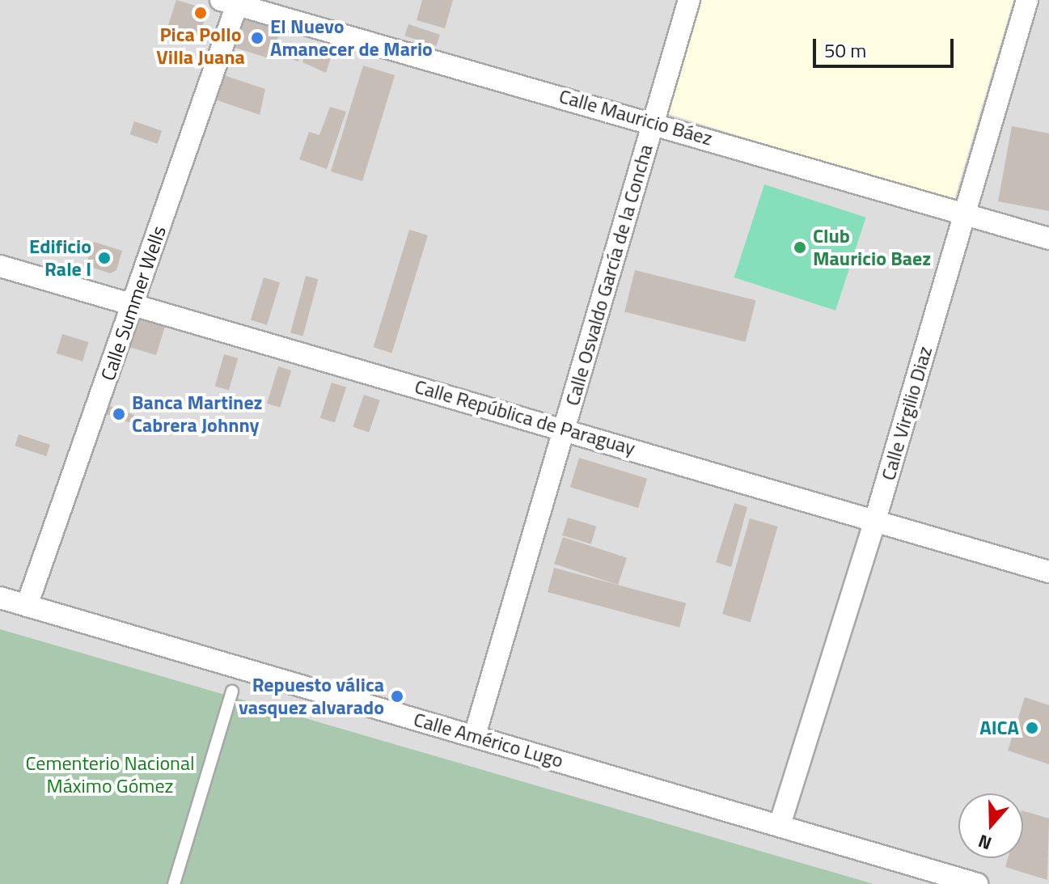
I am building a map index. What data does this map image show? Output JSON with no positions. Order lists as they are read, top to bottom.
{
  "streets": {
    "street": [
      "Calle Mauricio Báez",
      "Calle Osvaldo García de la Concha",
      "Calle Summer Wells",
      "Calle Virgilio Diaz",
      "Calle República de Paraguay",
      "Calle Américo Lugo"
    ]
  },
  "crossings": [
    ["Calle Mauricio Báez", "Calle Osvaldo García de la Concha"],
    ["Calle Mauricio Báez", "Calle Summer Wells"],
    ["Calle Mauricio Báez", "Calle Virgilio Diaz"],
    ["Calle Osvaldo García de la Concha", "Calle República de Paraguay"],
    ["Calle Osvaldo García de la Concha", "Calle Américo Lugo"],
    ["Calle Summer Wells", "Calle República de Paraguay"],
    ["Calle Summer Wells", "Calle Américo Lugo"],
    ["Calle Virgilio Diaz", "Calle República de Paraguay"],
    ["Calle Virgilio Diaz", "Calle Américo Lugo"]
  ],
  "parks": ["Cementerio Nacional Máximo Gómez"],
  "places": [
    "Pica Pollo Villa Juana",
    "El Nuevo Amanecer de Mario",
    "Club Mauricio Baez",
    "Edificio Rale I",
    "Banca Martinez Cabrera Johnny",
    "Repuesto válica vasquez alvarado",
    "AICA"
  ],
  "scale_bar": "50 m",
  "north": "bottom"
}
